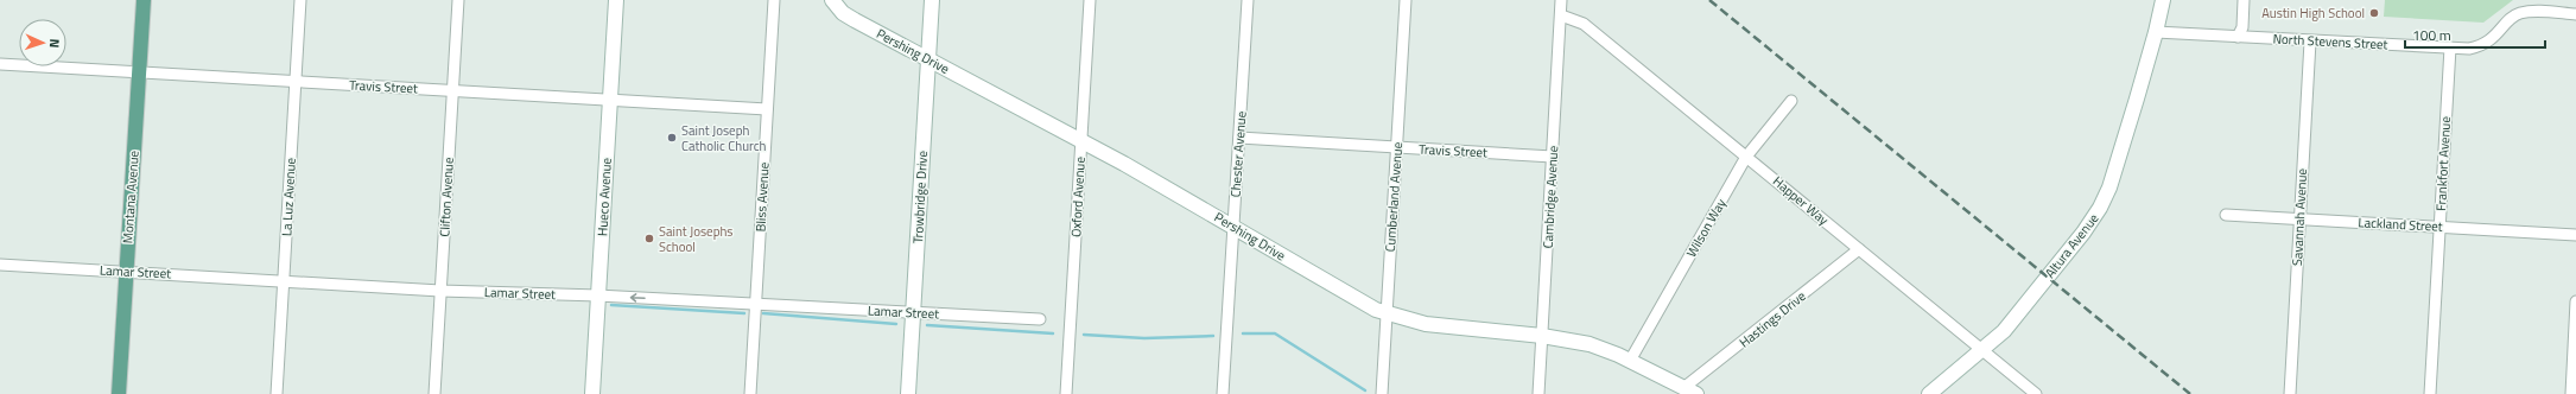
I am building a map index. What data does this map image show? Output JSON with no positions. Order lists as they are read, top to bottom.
{
  "streets": {
    "main road": [
      "Pershing Drive",
      "Montana Avenue",
      "Hueco Avenue",
      "Trowbridge Drive",
      "Altura Avenue"
    ],
    "street": [
      "North Stevens Street",
      "Travis Street",
      "Chester Avenue",
      "Frankfort Avenue",
      "La Luz Avenue",
      "Clifton Avenue",
      "Bliss Avenue",
      "Oxford Avenue",
      "Cumberland Avenue",
      "Cambridge Avenue",
      "Happer Way",
      "Savannah Avenue",
      "Lackland Street",
      "Wilson Way",
      "Lamar Street",
      "Hastings Drive"
    ]
  },
  "crossings": [
    ["North Stevens Street", "Frankfort Avenue"],
    ["North Stevens Street", "Savannah Avenue"],
    ["North Stevens Street", "Altura Avenue"],
    ["Pershing Drive", "Chester Avenue"],
    ["Pershing Drive", "Trowbridge Drive"],
    ["Pershing Drive", "Oxford Avenue"],
    ["Pershing Drive", "Cumberland Avenue"],
    ["Pershing Drive", "Cambridge Avenue"],
    ["Pershing Drive", "Wilson Way"],
    ["Pershing Drive", "Hastings Drive"],
    ["Travis Street", "Chester Avenue"],
    ["Travis Street", "Montana Avenue"],
    ["Travis Street", "La Luz Avenue"],
    ["Travis Street", "Clifton Avenue"],
    ["Travis Street", "Hueco Avenue"],
    ["Travis Street", "Bliss Avenue"],
    ["Travis Street", "Cumberland Avenue"],
    ["Travis Street", "Cambridge Avenue"],
    ["Frankfort Avenue", "Lackland Street"],
    ["Montana Avenue", "Lamar Street"],
    ["La Luz Avenue", "Lamar Street"],
    ["Clifton Avenue", "Lamar Street"],
    ["Hueco Avenue", "Lamar Street"],
    ["Bliss Avenue", "Lamar Street"],
    ["Trowbridge Drive", "Lamar Street"],
    ["Cambridge Avenue", "Happer Way"],
    ["Happer Way", "Wilson Way"],
    ["Happer Way", "Altura Avenue"],
    ["Happer Way", "Hastings Drive"],
    ["Savannah Avenue", "Lackland Street"]
  ],
  "places": ["Austin High School", "Saint Joseph Catholic Church", "Saint Josephs School"],
  "scale_bar": "100 m",
  "north": "right"
}
